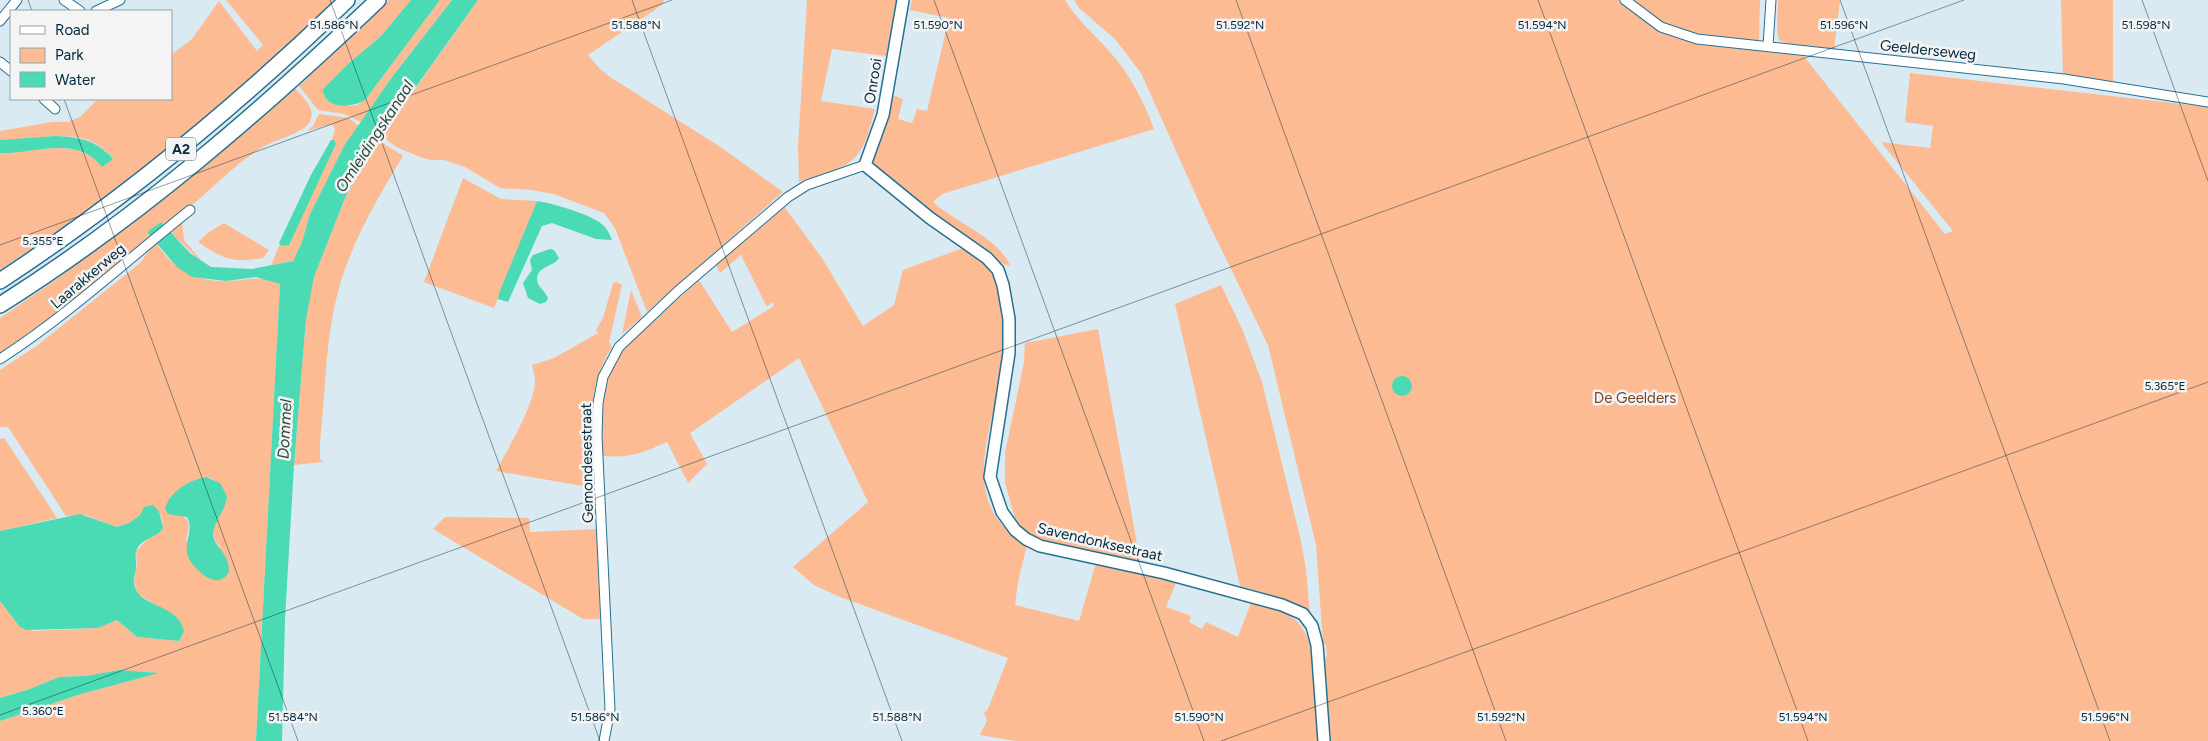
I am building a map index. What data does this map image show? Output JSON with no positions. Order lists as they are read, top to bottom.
{
  "streets": {
    "highway": ["A2"],
    "street": [
      "Geelderseweg",
      "Onrooi",
      "Laarakkerweg",
      "Gemondesestraat",
      "Savendonksestraat"
    ]
  },
  "crossings": [
    ["Onrooi", "Gemondesestraat"],
    ["Onrooi", "Savendonksestraat"],
    ["Gemondesestraat", "Savendonksestraat"]
  ],
  "water": ["Omleidingskanaal", "Dommel"],
  "parks": ["De Geelders"],
  "legend": ["Road", "Park", "Water"],
  "coordinates": [
    "51.586°N",
    "51.588°N",
    "51.590°N",
    "51.592°N",
    "51.594°N",
    "51.596°N",
    "51.598°N",
    "5.355°E",
    "5.365°E",
    "5.360°E",
    "51.584°N"
  ]
}
